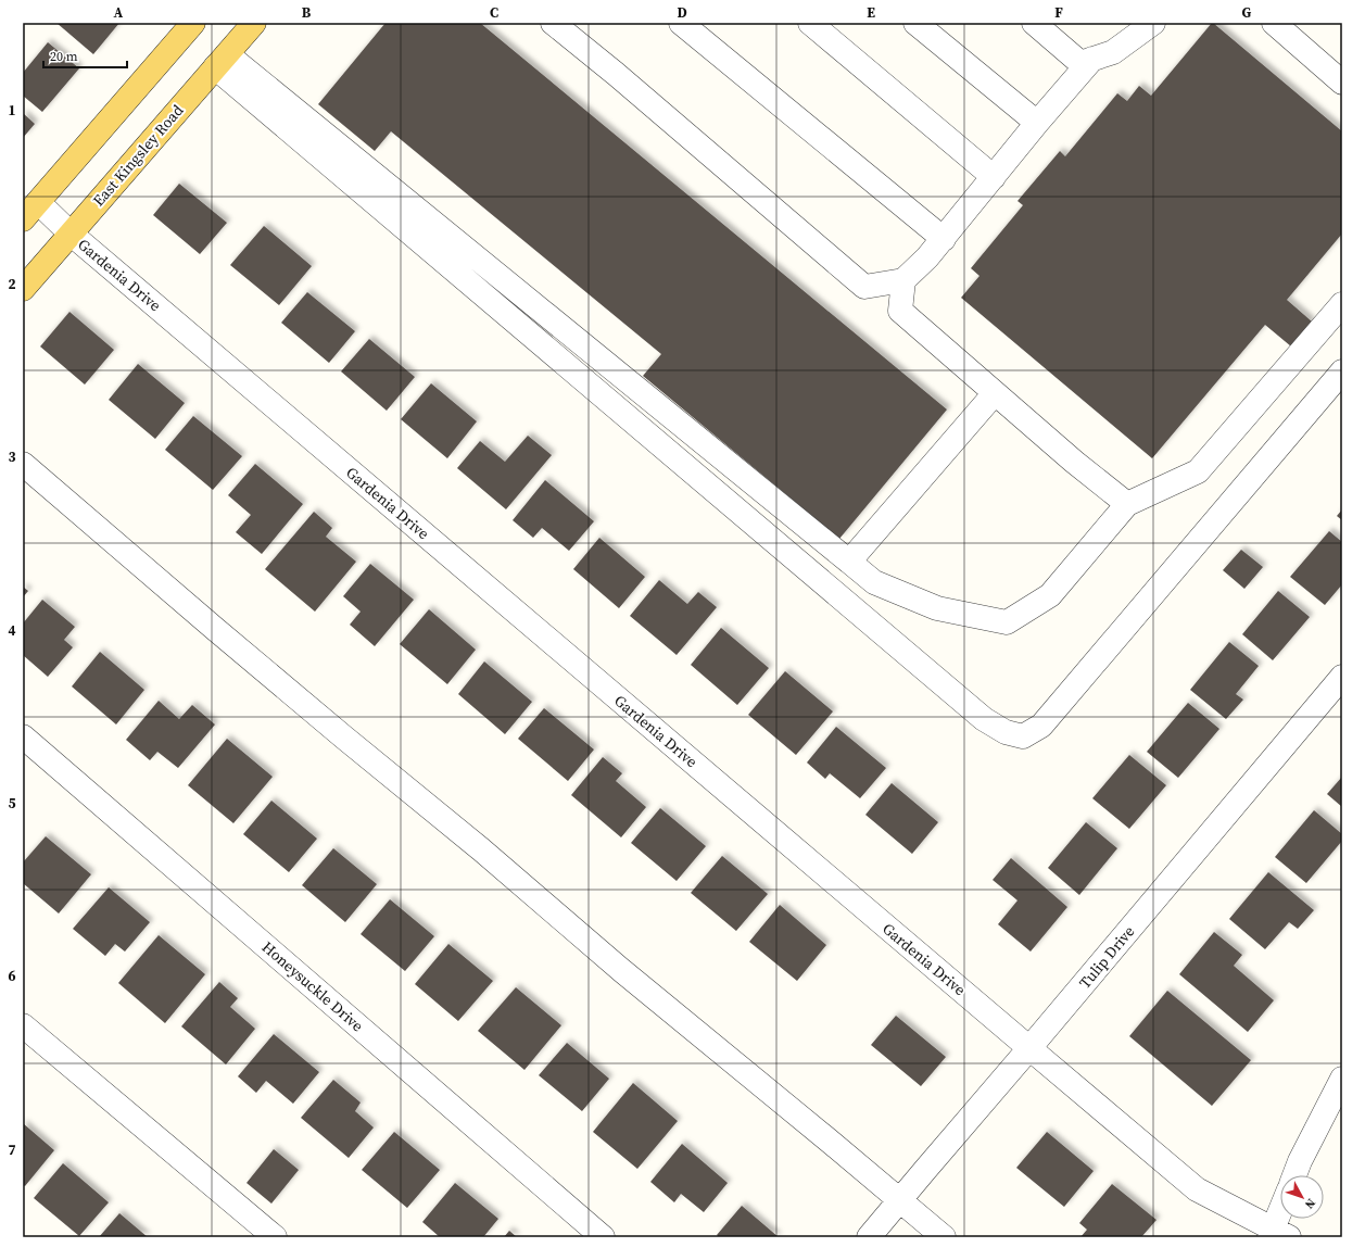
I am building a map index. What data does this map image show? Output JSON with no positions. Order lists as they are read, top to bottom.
{
  "streets": {
    "main road": ["East Kingsley Road"],
    "street": ["Gardenia Drive", "Tulip Drive", "Honeysuckle Drive"]
  },
  "crossings": [
    ["East Kingsley Road", "Gardenia Drive"],
    ["Gardenia Drive", "Tulip Drive"]
  ],
  "scale_bar": "20 m",
  "north": "bottom right",
  "grid": {
    "columns": [
      "A",
      "B",
      "C",
      "D",
      "E",
      "F",
      "G"
    ],
    "rows": [
      "1",
      "2",
      "3",
      "4",
      "5",
      "6",
      "7"
    ]
  }
}
